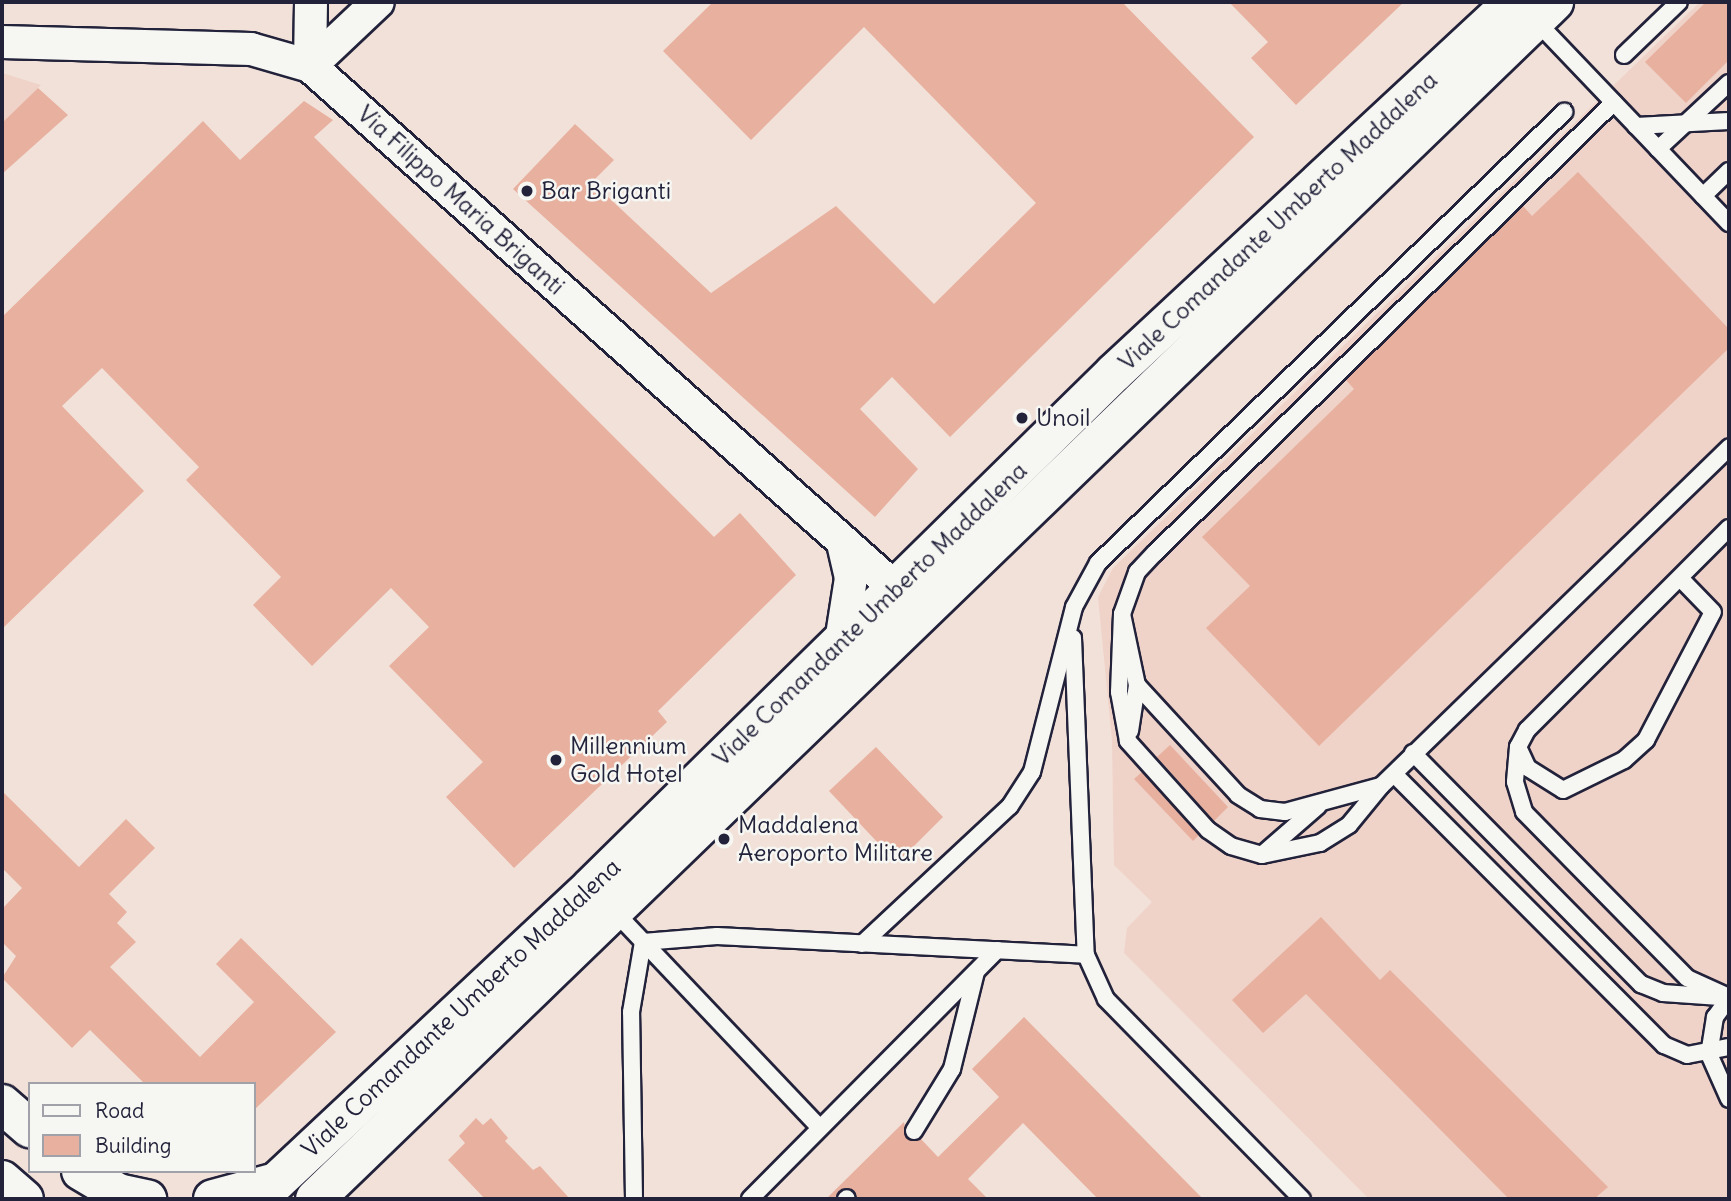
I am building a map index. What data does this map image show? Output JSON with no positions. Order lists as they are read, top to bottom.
{
  "streets": {
    "main road": ["Viale Comandante Umberto Maddalena"],
    "street": ["Via Filippo Maria Briganti"]
  },
  "crossings": [
    ["Via Filippo Maria Briganti", "Viale Comandante Umberto Maddalena"]
  ],
  "places": [
    "Bar Briganti",
    "Unoil",
    "Millennium Gold Hotel",
    "Maddalena Aeroporto Militare"
  ],
  "legend": ["Road", "Building"]
}
